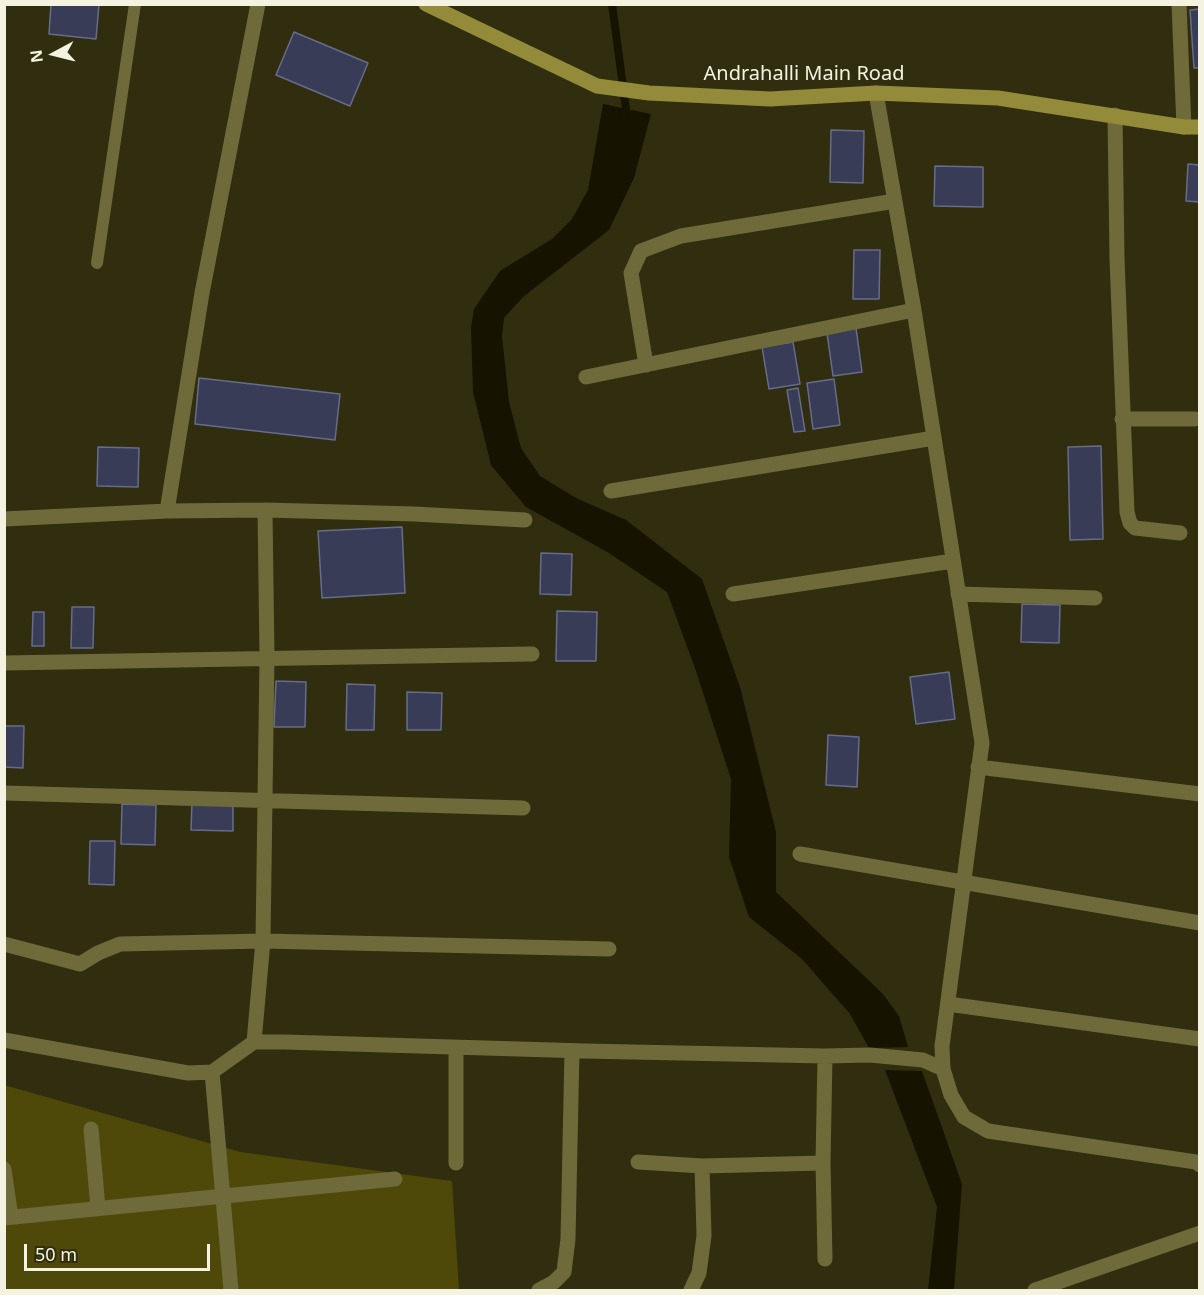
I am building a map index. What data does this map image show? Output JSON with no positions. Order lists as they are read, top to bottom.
{
  "streets": {
    "main road": ["Andrahalli Main Road"]
  },
  "scale_bar": "50 m",
  "north": "left"
}
